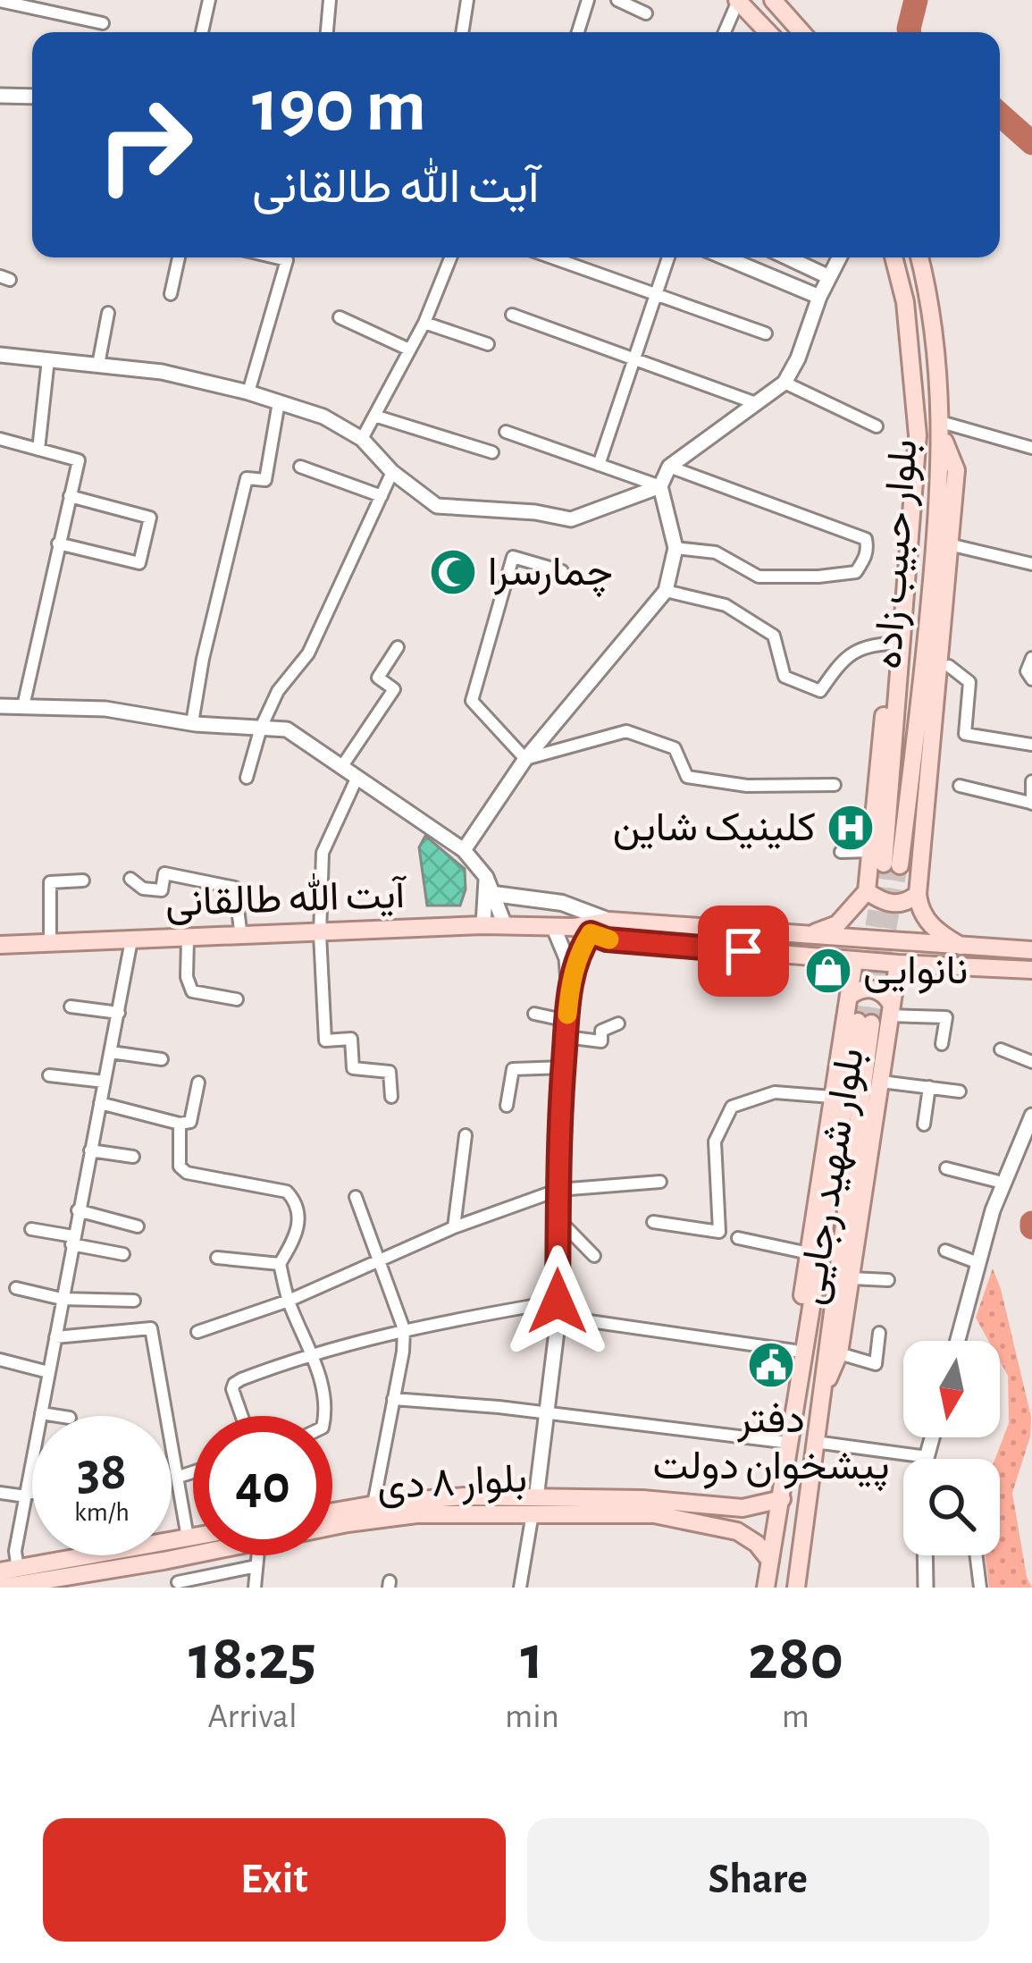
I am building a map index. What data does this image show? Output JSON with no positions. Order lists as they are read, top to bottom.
{
  "streets": {
    "main road": [
      "بلوار حبیب زاده",
      "آیت الله طالقانی",
      "بلوار شهید رجایی",
      "بلوار ۸ دی"
    ]
  },
  "crossings": [
    ["آیت الله طالقانی", "بلوار شهید رجایی"],
    ["بلوار شهید رجایی", "بلوار ۸ دی"]
  ],
  "places": {
    "mosque": ["چمارسرا"],
    "hospital": ["کلینیک شاین"],
    "shop": ["نانوایی"],
    "public building": ["دفتر پیشخوان دولت"]
  },
  "north": "bottom",
  "page": {
    "turn": ["190 m", "آیت الله طالقانی"],
    "speed": "38 km/h",
    "limit": "40",
    "eta": [
      "18:25",
      "Arrival",
      "1",
      "min",
      "280",
      "m"
    ],
    "buttons": ["Exit", "Share"]
  }
}
